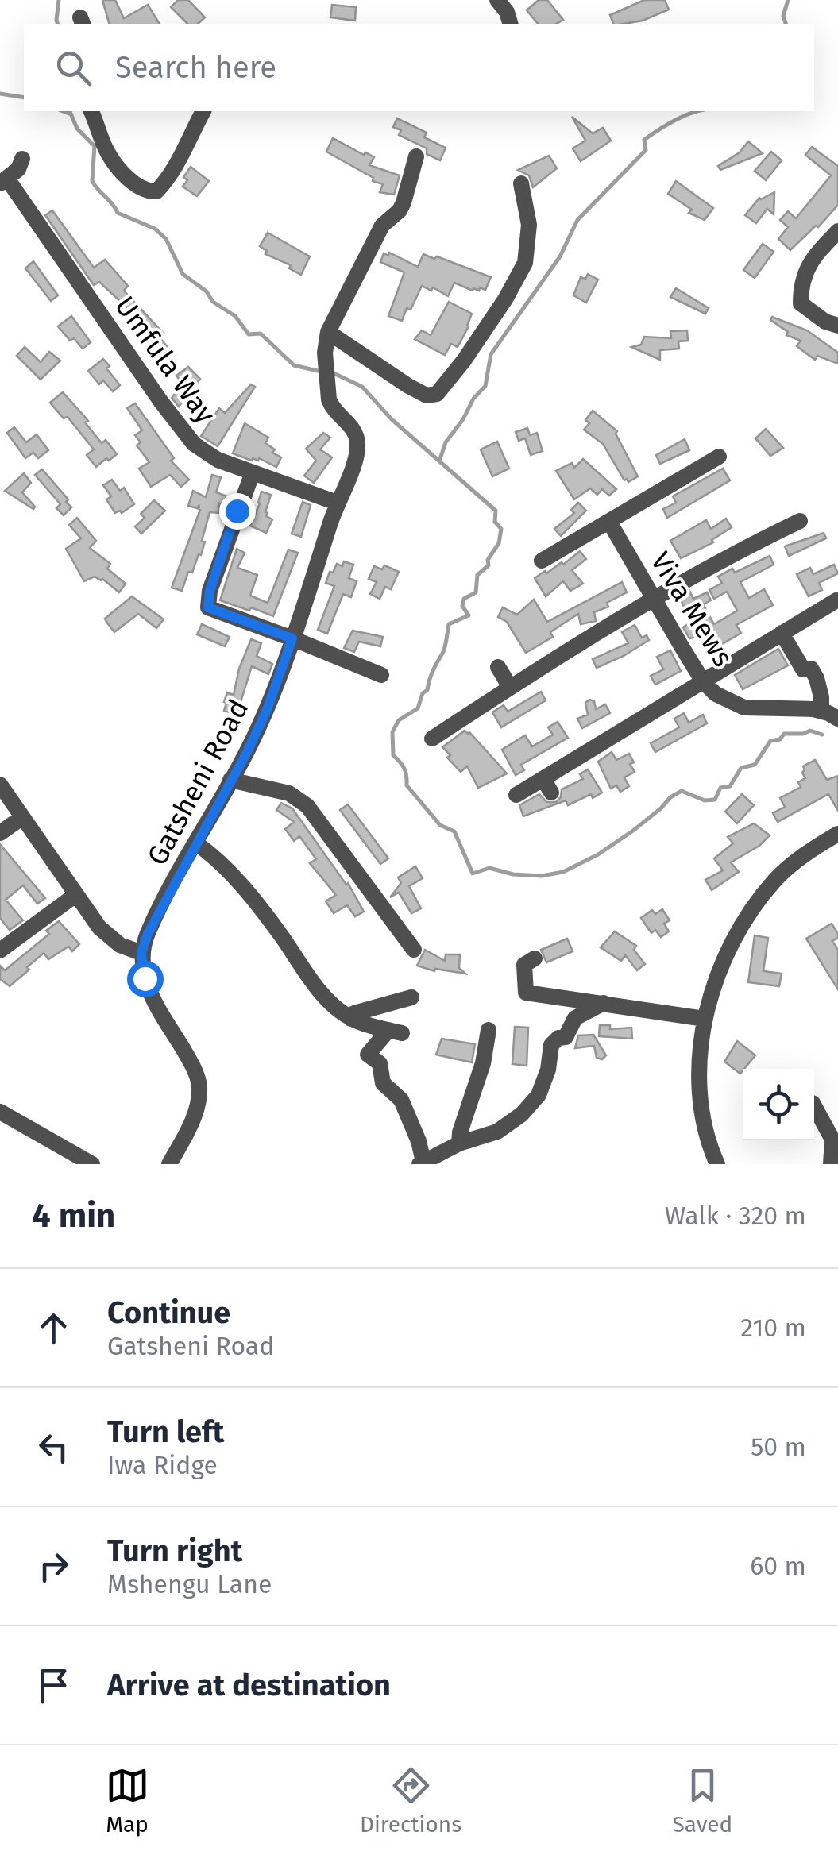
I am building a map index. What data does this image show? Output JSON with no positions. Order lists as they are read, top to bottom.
{
  "streets": {
    "street": ["Umfula Way", "Viva Mews", "Gatsheni Road"]
  },
  "crossings": [
    ["Umfula Way", "Gatsheni Road"]
  ],
  "page": {
    "search": "Search here",
    "heading": ["4 min", "Walk · 320 m"],
    "list": [
      ["Continue", "Gatsheni Road", "210 m"],
      ["Turn left", "Iwa Ridge", "50 m"],
      ["Turn right", "Mshengu Lane", "60 m"],
      "Arrive at destination"
    ],
    "nav": ["Map", "Directions", "Saved"]
  }
}
